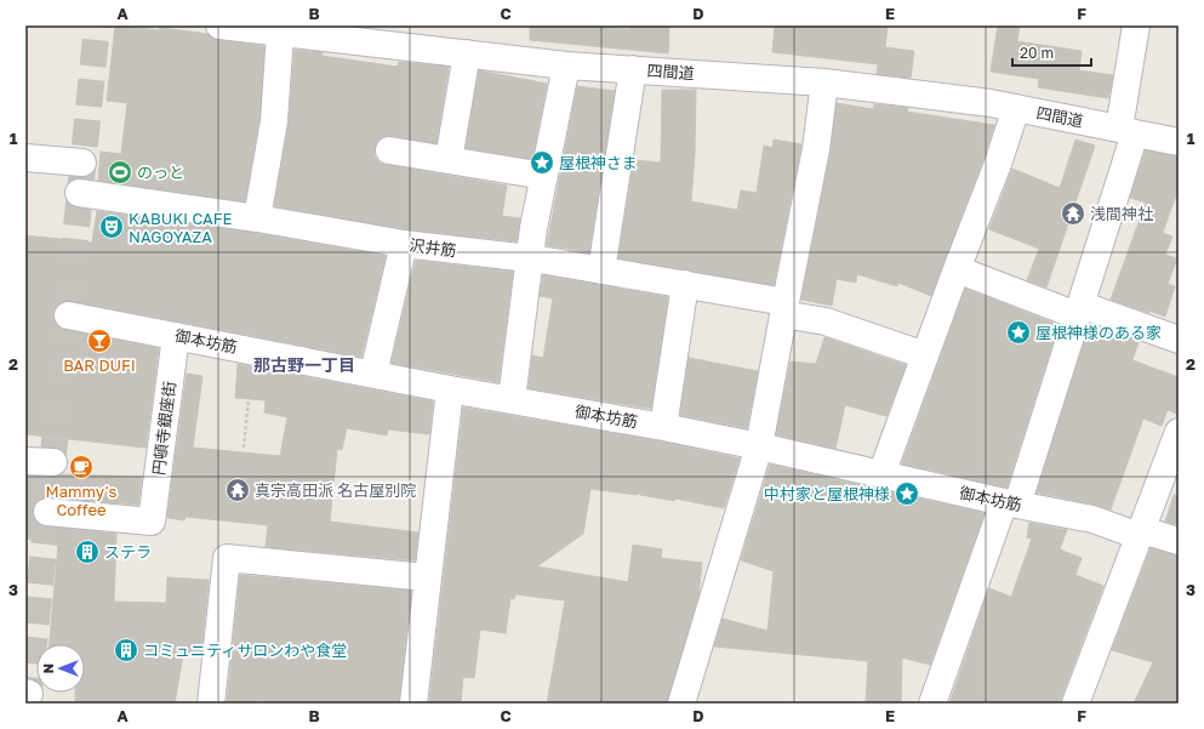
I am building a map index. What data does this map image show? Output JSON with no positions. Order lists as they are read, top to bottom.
{
  "streets": {
    "street": [
      "四間道",
      "沢井筋",
      "御本坊筋",
      "円頓寺銀座街"
    ]
  },
  "crossings": [
    ["御本坊筋", "円頓寺銀座街"]
  ],
  "districts": ["那古野一丁目"],
  "places": {
    "place": ["屋根神さま", "屋根神様のある家", "中村家と屋根神様"],
    "sports": ["のっと"],
    "temple": ["浅間神社", "真宗高田派 名古屋別院"],
    "theatre": ["KABUKI CAFE NAGOYAZA"],
    "bar": ["BAR DUFI"],
    "cafe": ["Mammy's Coffee"],
    "building": ["ステラ", "コミュニティサロンわや食堂"]
  },
  "scale_bar": "20 m",
  "north": "left",
  "grid": {
    "columns": [
      "A",
      "B",
      "C",
      "D",
      "E",
      "F"
    ],
    "rows": ["1", "2", "3"]
  }
}
